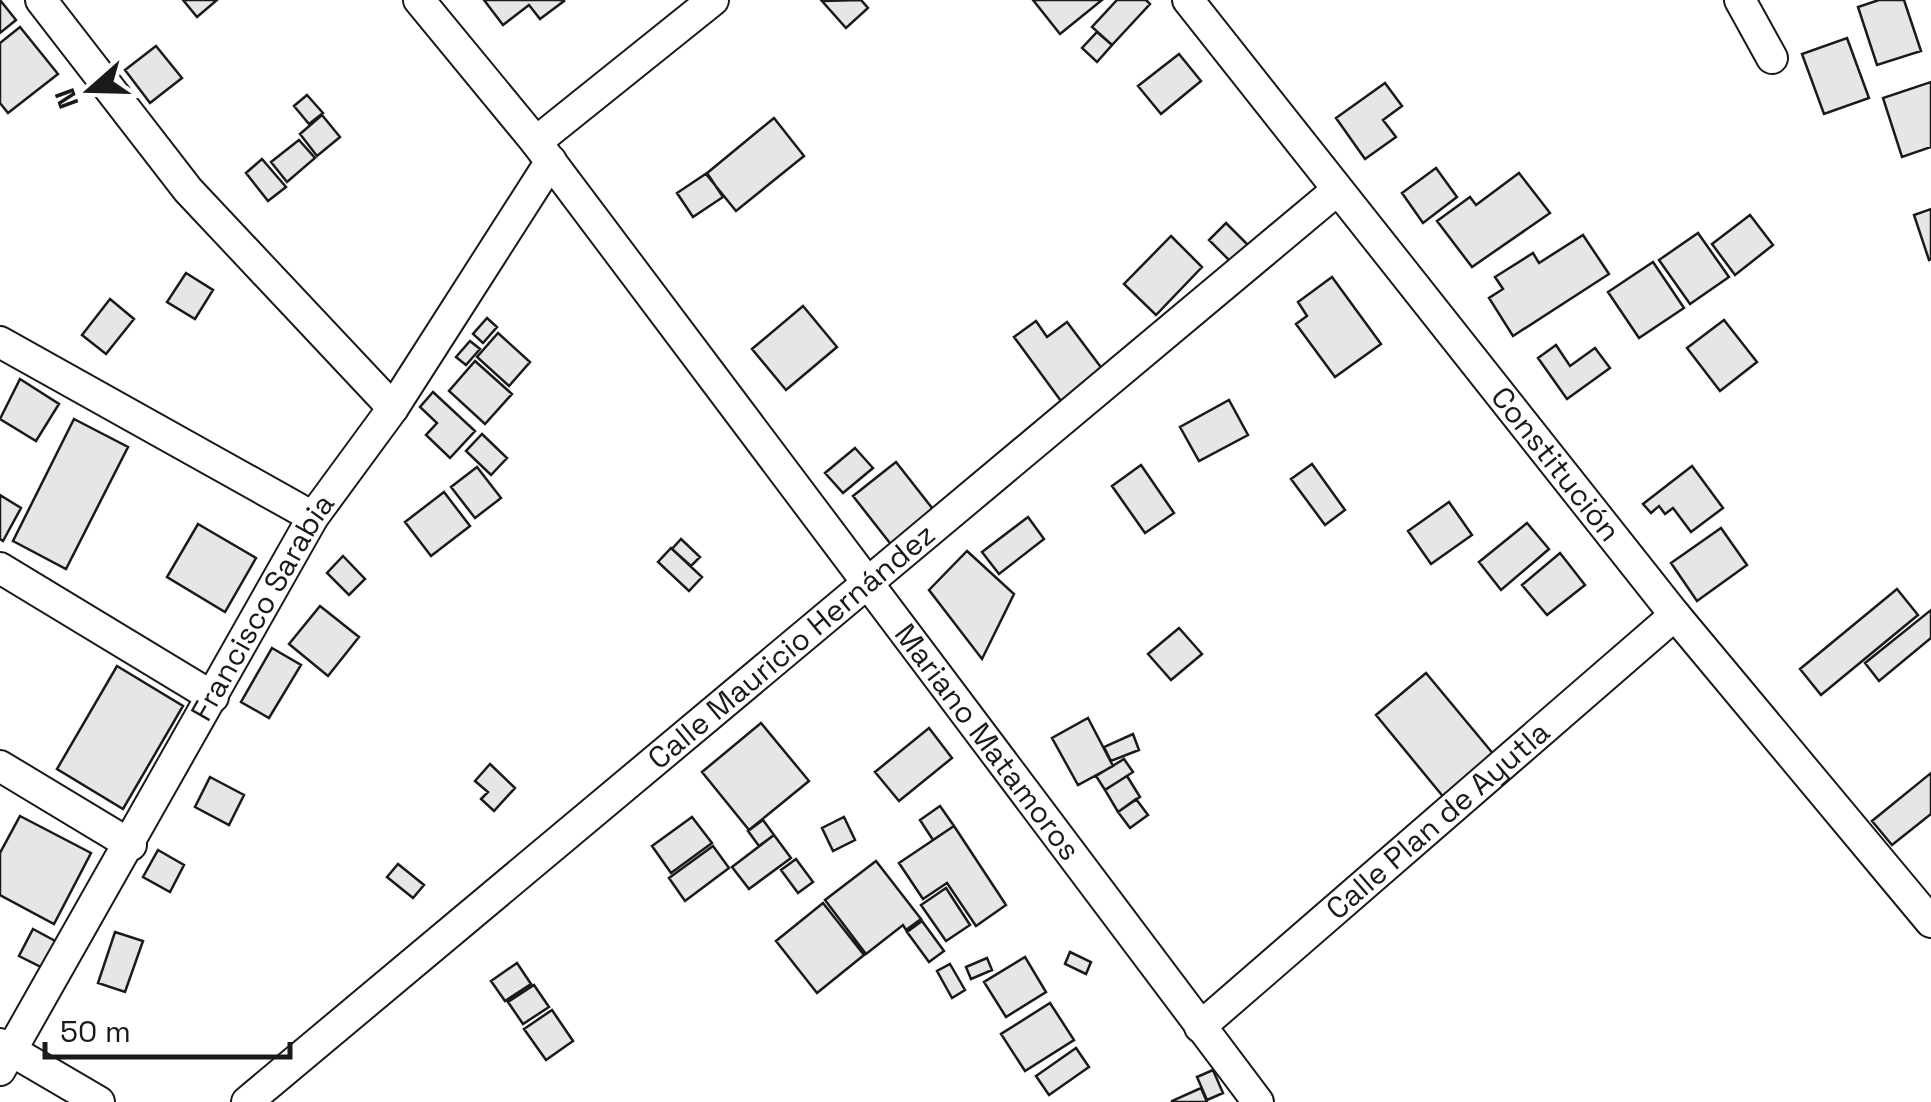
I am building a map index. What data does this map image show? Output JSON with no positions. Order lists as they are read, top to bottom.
{
  "streets": {
    "street": [
      "Constitución",
      "Francisco Sarabia",
      "Calle Mauricio Hernández",
      "Mariano Matamoros",
      "Calle Plan de Ayutla"
    ]
  },
  "crossings": [
    ["Constitución", "Calle Mauricio Hernández"],
    ["Constitución", "Calle Plan de Ayutla"],
    ["Francisco Sarabia", "Mariano Matamoros"],
    ["Calle Mauricio Hernández", "Mariano Matamoros"],
    ["Mariano Matamoros", "Calle Plan de Ayutla"]
  ],
  "scale_bar": "50 m",
  "north": "left"
}
